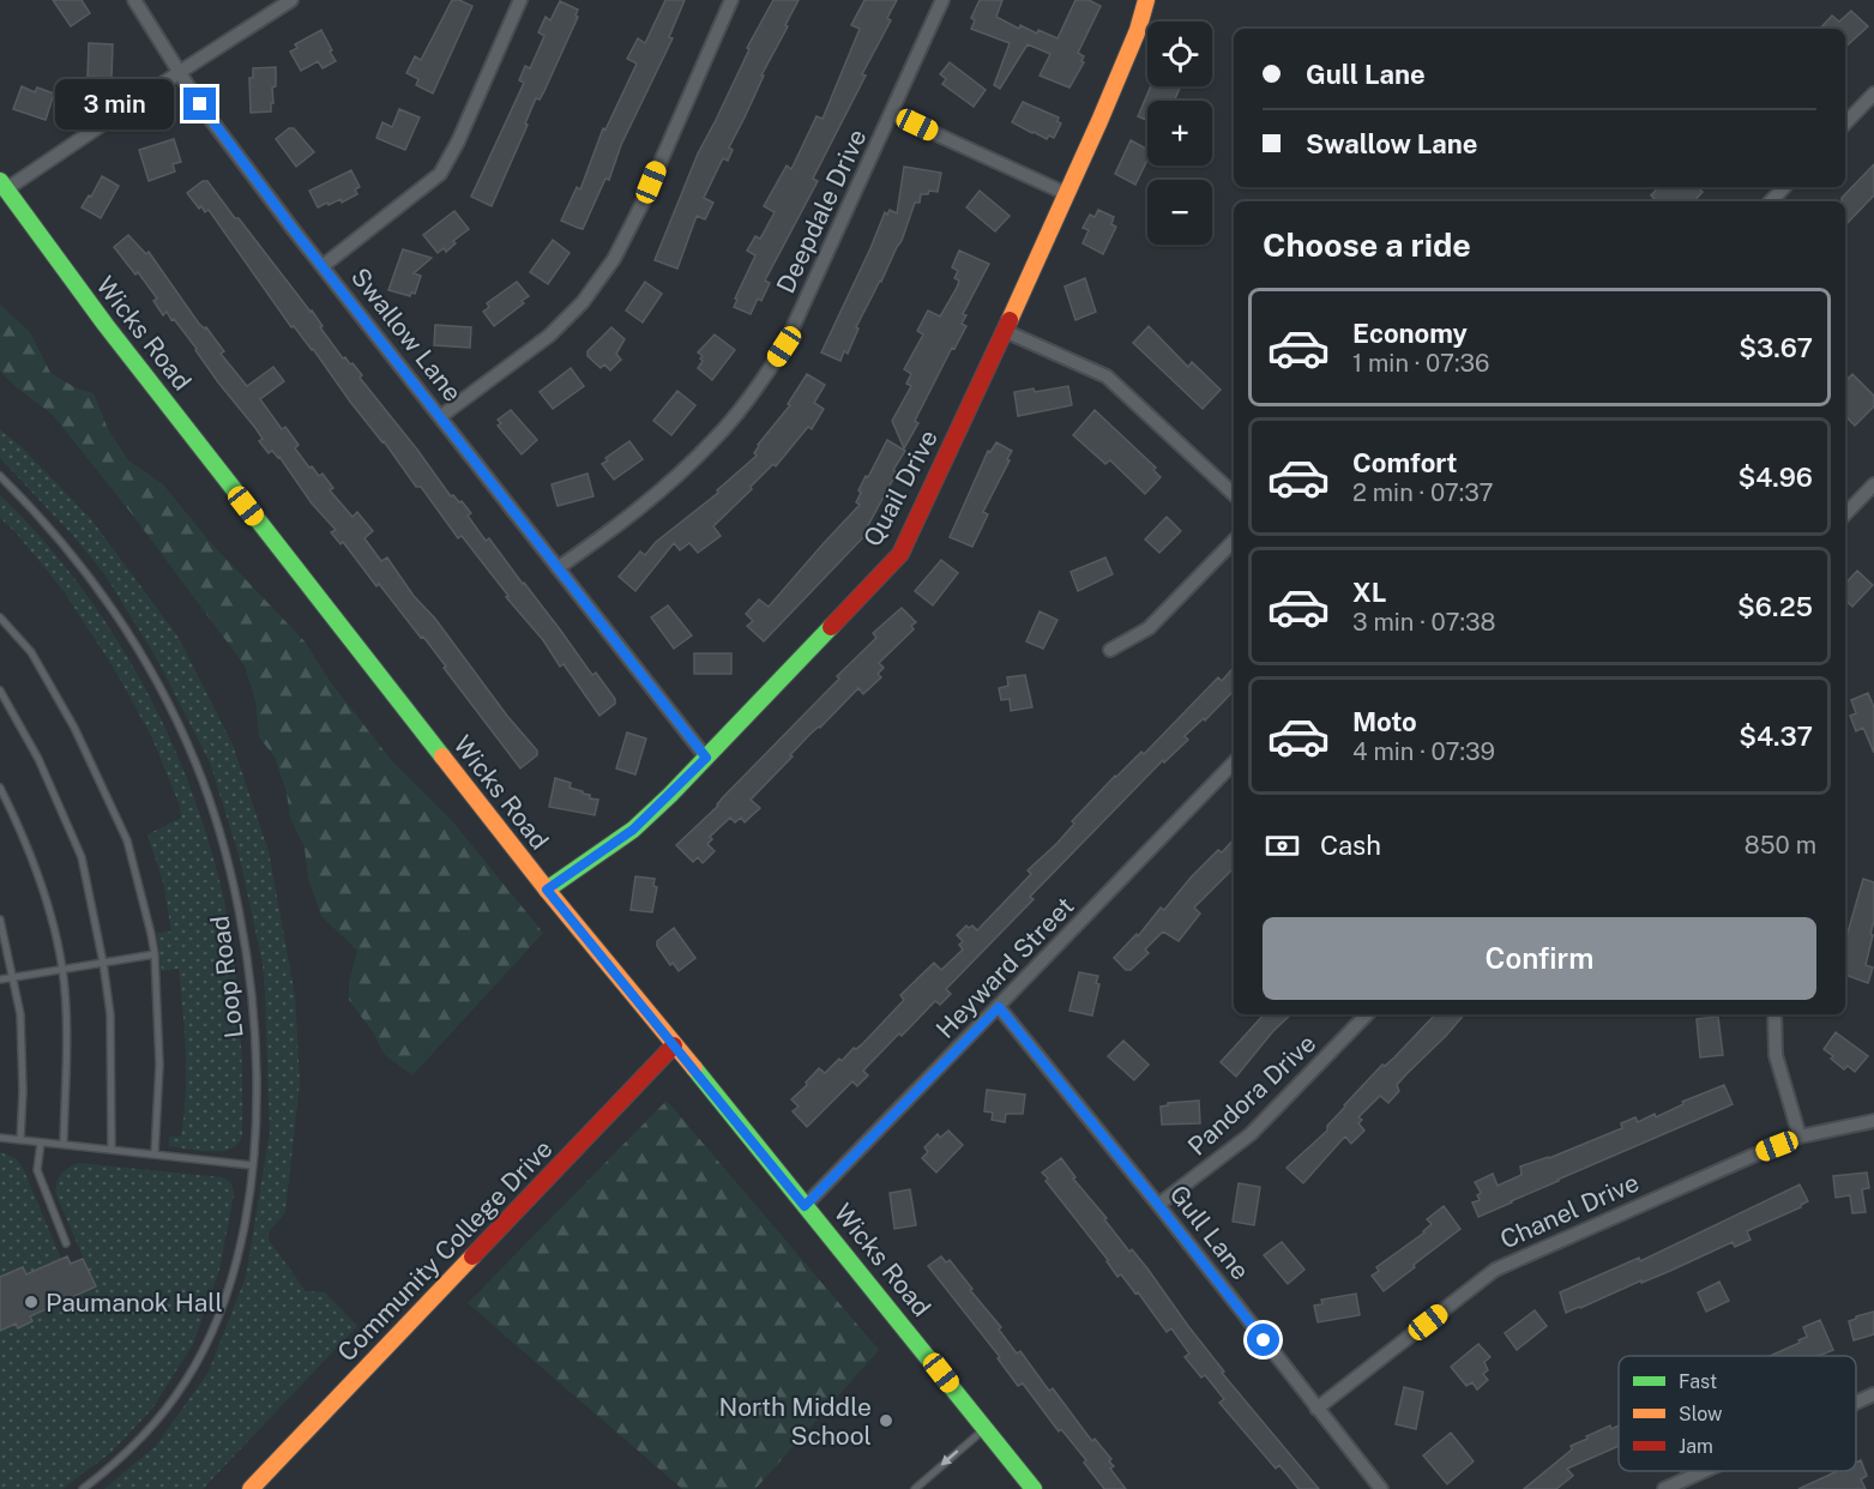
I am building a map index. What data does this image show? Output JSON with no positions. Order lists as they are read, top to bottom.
{
  "streets": {
    "main road": ["Wicks Road", "Quail Drive", "Community College Drive"],
    "street": [
      "Deepdale Drive",
      "Swallow Lane",
      "Heyward Street",
      "Pandora Drive",
      "Chanel Drive",
      "Gull Lane"
    ],
    "lane": ["Loop Road"]
  },
  "crossings": [
    ["Deepdale Drive", "Swallow Lane"],
    ["Wicks Road", "Quail Drive"],
    ["Wicks Road", "Heyward Street"],
    ["Wicks Road", "Community College Drive"],
    ["Swallow Lane", "Quail Drive"],
    ["Heyward Street", "Gull Lane"],
    ["Pandora Drive", "Gull Lane"],
    ["Chanel Drive", "Gull Lane"]
  ],
  "places": ["Paumanok Hall", "North Middle School"],
  "legend": ["Fast", "Slow", "Jam"],
  "page": {
    "map_buttons": ["+", "−"],
    "banner": ["Gull Lane", "Swallow Lane"],
    "bubble": "3 min",
    "heading": "Choose a ride",
    "list": [
      {
        "name": "Economy",
        "note": "1 min · 07:36",
        "value": "$3.67"
      },
      {
        "name": "Comfort",
        "note": "2 min · 07:37",
        "value": "$4.96"
      },
      {
        "name": "XL",
        "note": "3 min · 07:38",
        "value": "$6.25"
      },
      {
        "name": "Moto",
        "note": "4 min · 07:39",
        "value": "$4.37"
      }
    ],
    "pay": ["Cash", "850 m"],
    "buttons": "Confirm"
  }
}
